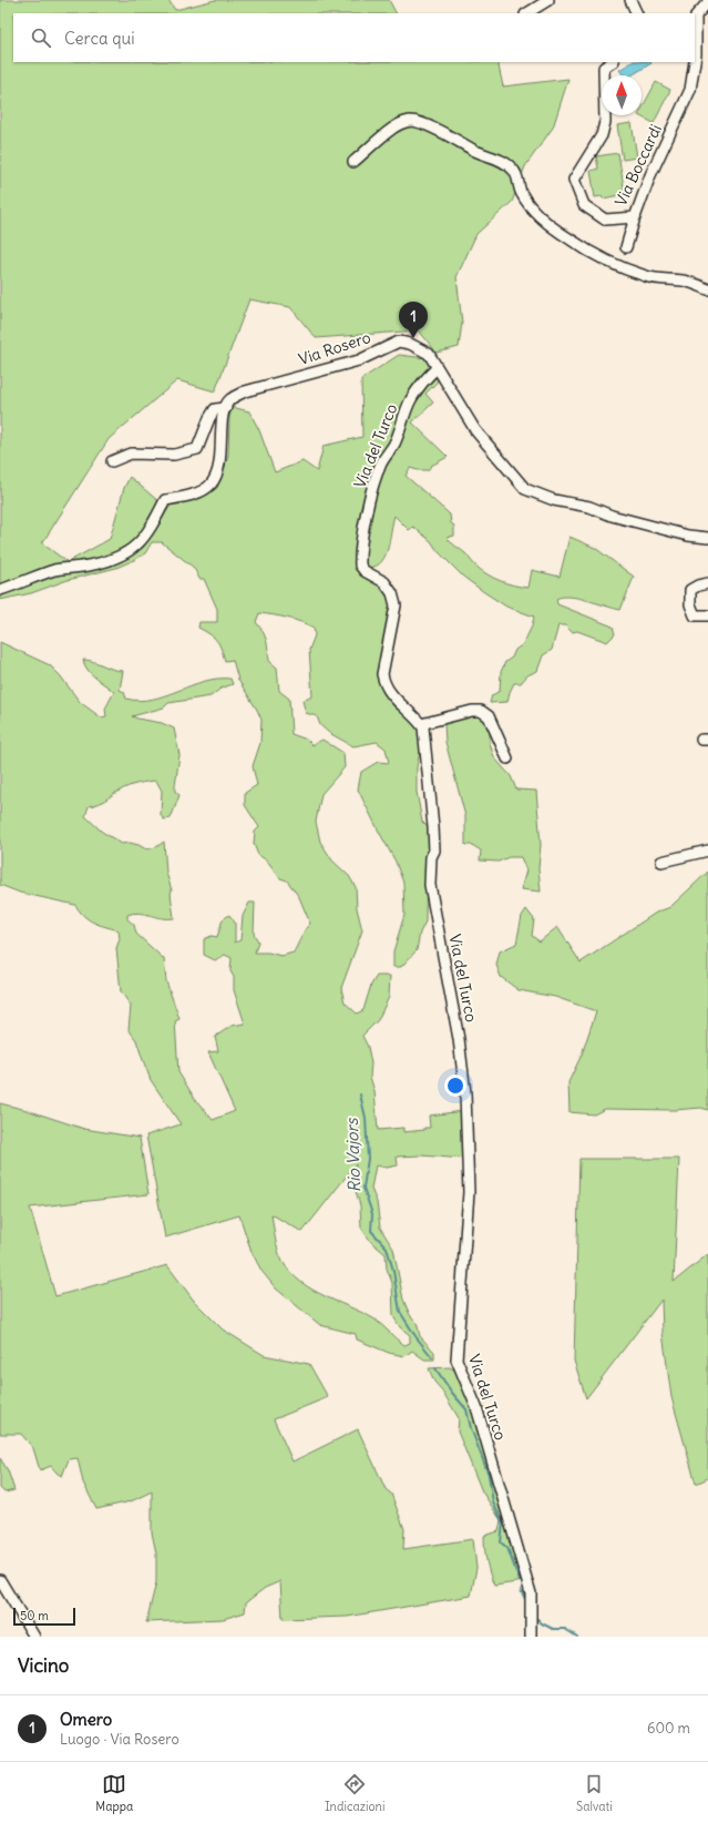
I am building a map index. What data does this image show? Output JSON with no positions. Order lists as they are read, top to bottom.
{
  "streets": {
    "street": ["Via Boccardi", "Via Rosero", "Via del Turco"]
  },
  "crossings": [
    ["Via Rosero", "Via del Turco"]
  ],
  "water": ["Rio Vajors"],
  "scale_bar": "50 m",
  "north": "top",
  "page": {
    "search": "Cerca qui",
    "pins": "1",
    "scale": "50 m",
    "heading": "Vicino",
    "list": [
      {
        "mark": "1",
        "name": "Omero",
        "note": "Luogo · Via Rosero",
        "value": "600 m"
      }
    ],
    "nav": ["Mappa", "Indicazioni", "Salvati"]
  }
}
